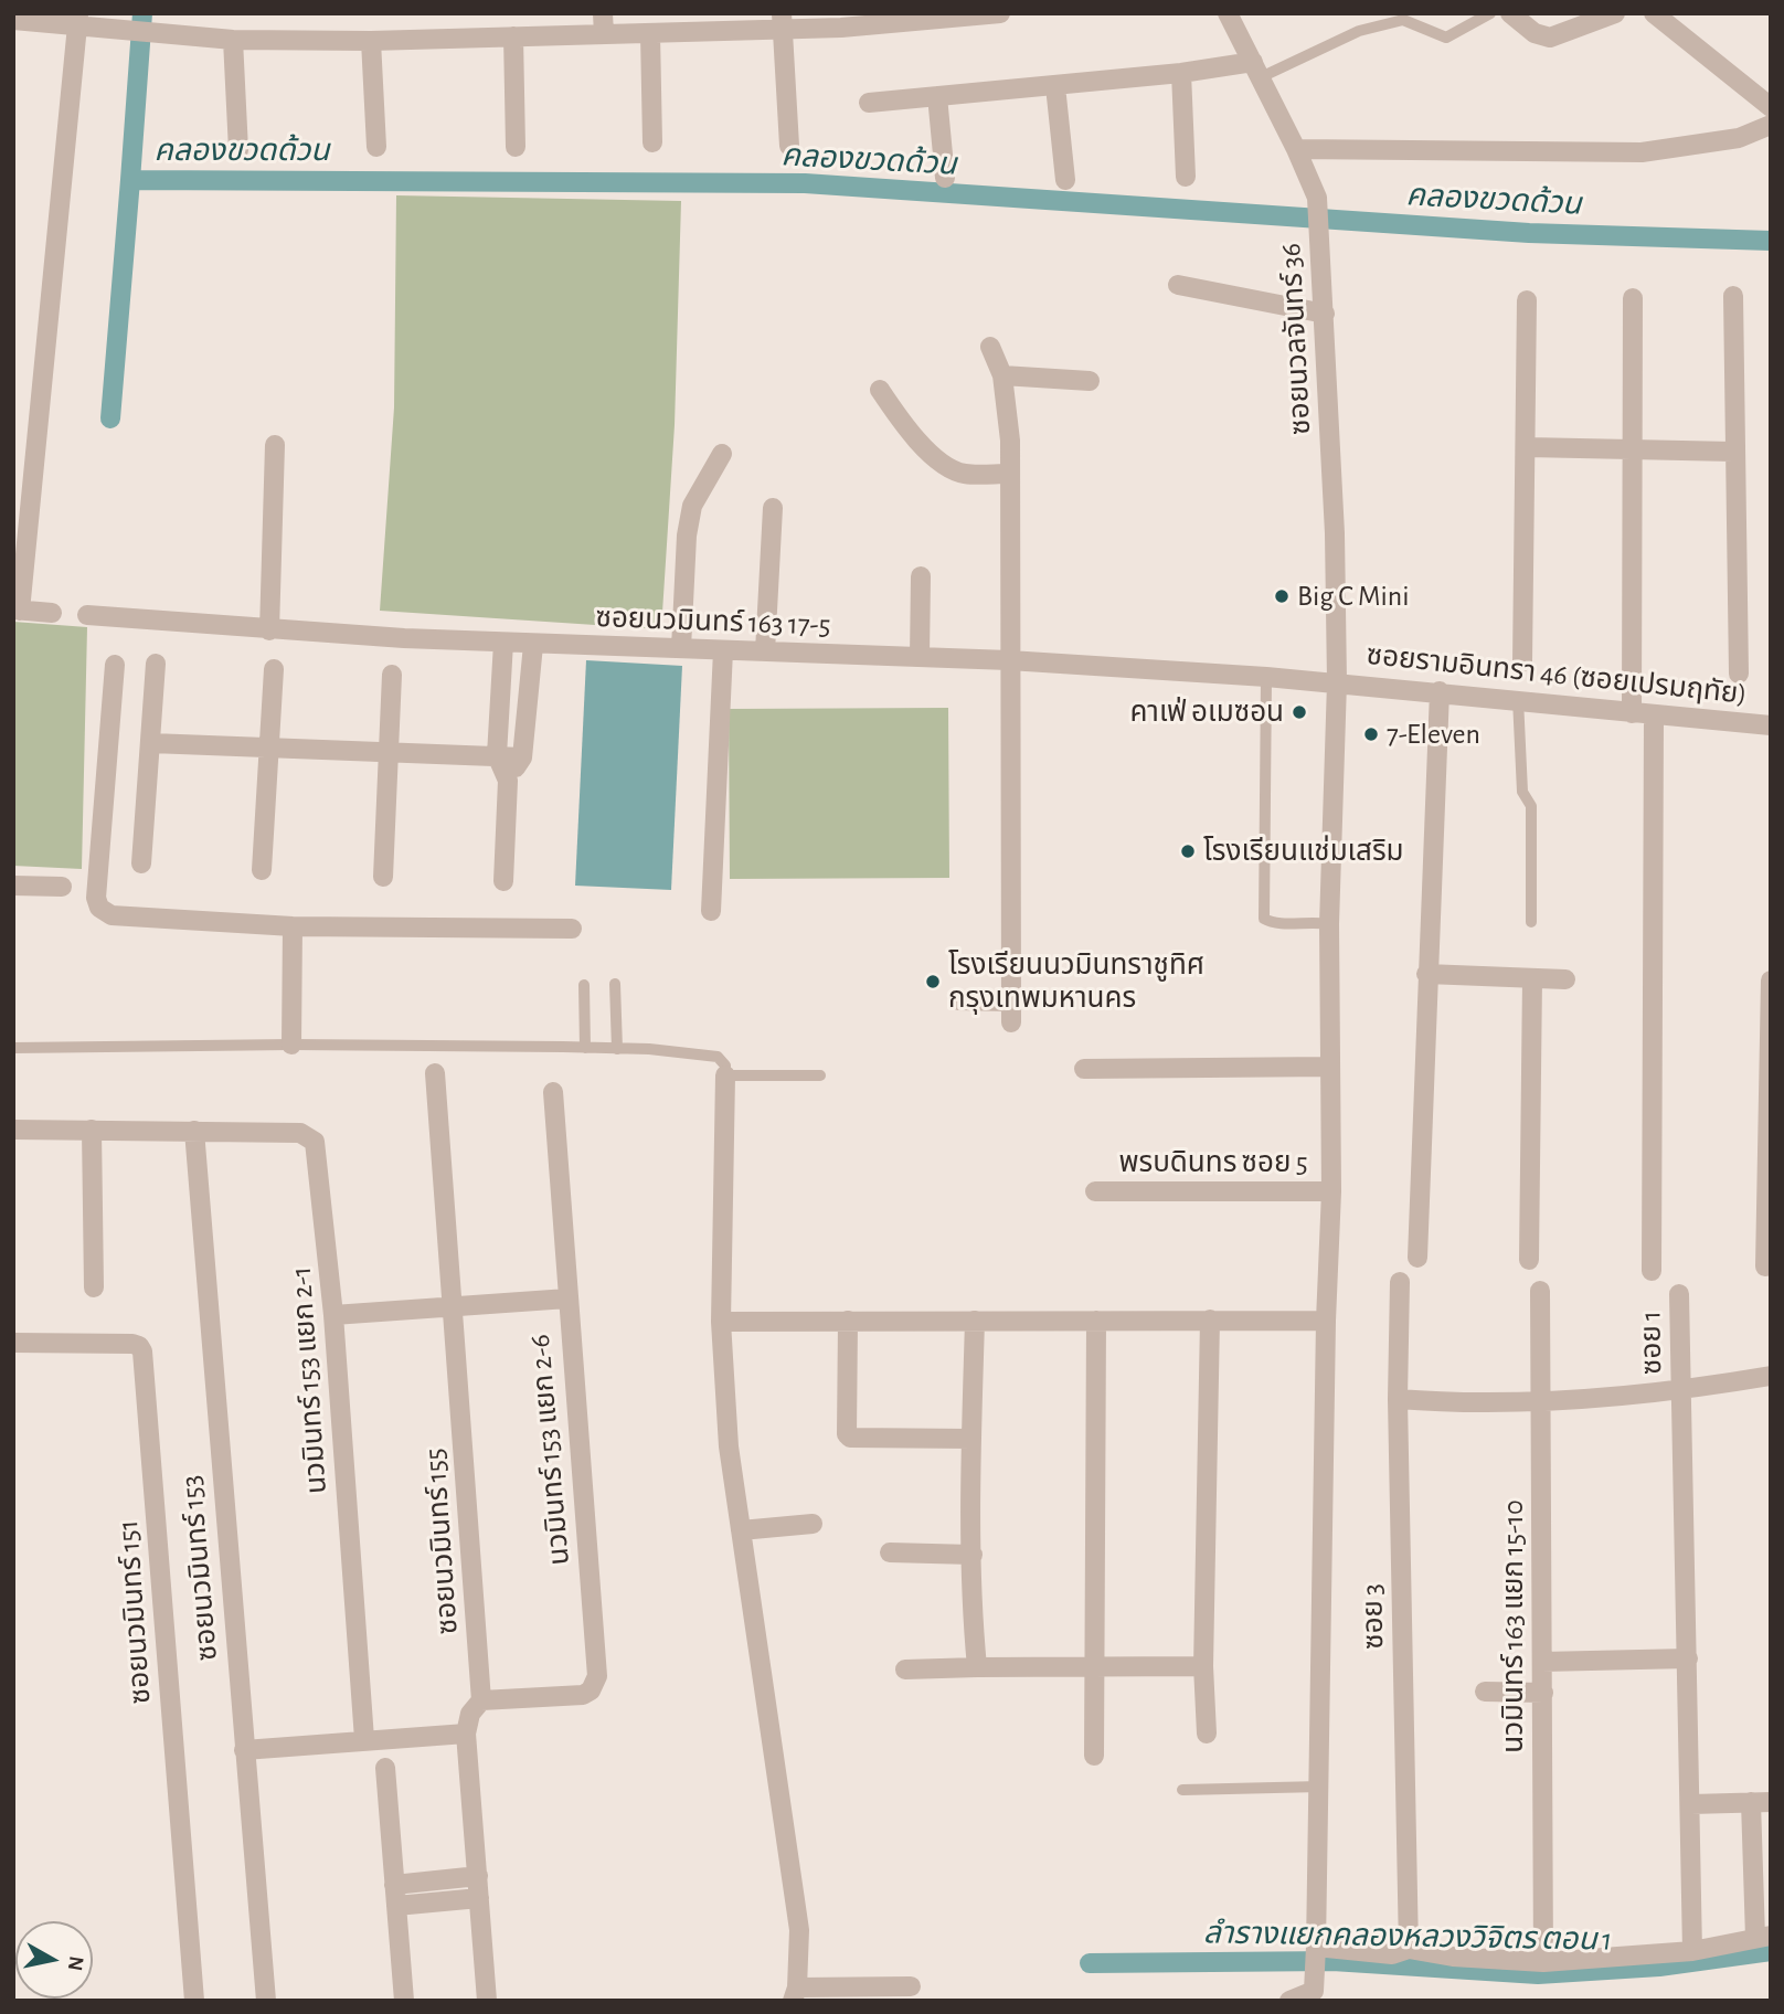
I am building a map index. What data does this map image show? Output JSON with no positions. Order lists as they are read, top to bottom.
{
  "streets": {
    "street": [
      "ซอยนวลจันทร์ 36",
      "ซอยนวมินทร์ 163 17-5",
      "ซอยรามอินทรา 46 (ซอยเปรมฤทัย)",
      "พรบดินทร ซอย 5",
      "ซอย 1",
      "นวมินทร์ 153 แยก 2-1",
      "นวมินทร์ 153 แยก 2-6",
      "ซอยนวมินทร์ 155",
      "ซอยนวมินทร์ 153",
      "ซอยนวมินทร์ 151",
      "ซอย 3",
      "นวมินทร์ 163 แยก 15-10"
    ]
  },
  "crossings": [
    ["ซอยนวลจันทร์ 36", "ซอยนวมินทร์ 163 17-5"],
    ["ซอยนวลจันทร์ 36", "ซอยรามอินทรา 46 (ซอยเปรมฤทัย)"],
    ["ซอยนวลจันทร์ 36", "พรบดินทร ซอย 5"],
    ["ซอยนวมินทร์ 163 17-5", "ซอยรามอินทรา 46 (ซอยเปรมฤทัย)"],
    ["นวมินทร์ 153 แยก 2-1", "ซอยนวมินทร์ 153"],
    ["นวมินทร์ 153 แยก 2-6", "ซอยนวมินทร์ 155"]
  ],
  "water": ["คลองขวดด้วน", "ลำรางแยกคลองหลวงวิจิตร ตอน 1"],
  "places": [
    "Big C Mini",
    "คาเฟ่ อเมซอน",
    "7-Eleven",
    "โรงเรียนแช่มเสริม",
    "โรงเรียนนวมินทราชูทิศ กรุงเทพมหานคร"
  ],
  "north": "right"
}
